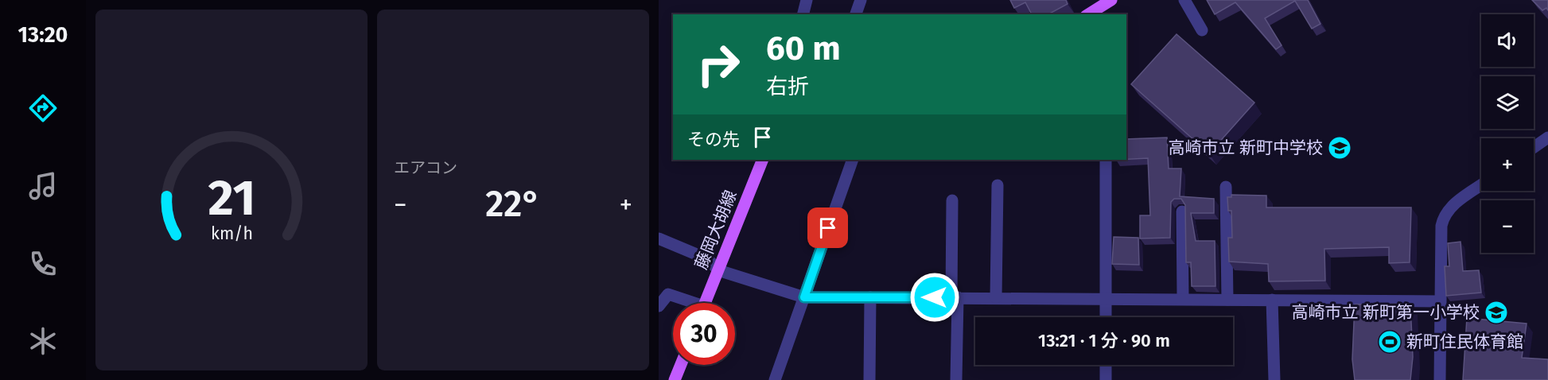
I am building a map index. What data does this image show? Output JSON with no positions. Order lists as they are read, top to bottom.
{
  "streets": {
    "main road": ["藤岡大胡線"]
  },
  "places": {
    "school or university": ["高崎市立 新町中学校", "高崎市立 新町第一小学校"],
    "sports": ["新町住民体育館"]
  },
  "page": {
    "tabs": "13:20",
    "tile": "エアコン",
    "map_buttons": ["+", "−"],
    "turn": ["60 m", "右折"],
    "then": "その先",
    "heat": ["−", "22°", "+"],
    "limit": "30",
    "trip": "13:21 · 1 分 · 90 m",
    "gauge": ["21", "km/h"]
  }
}
